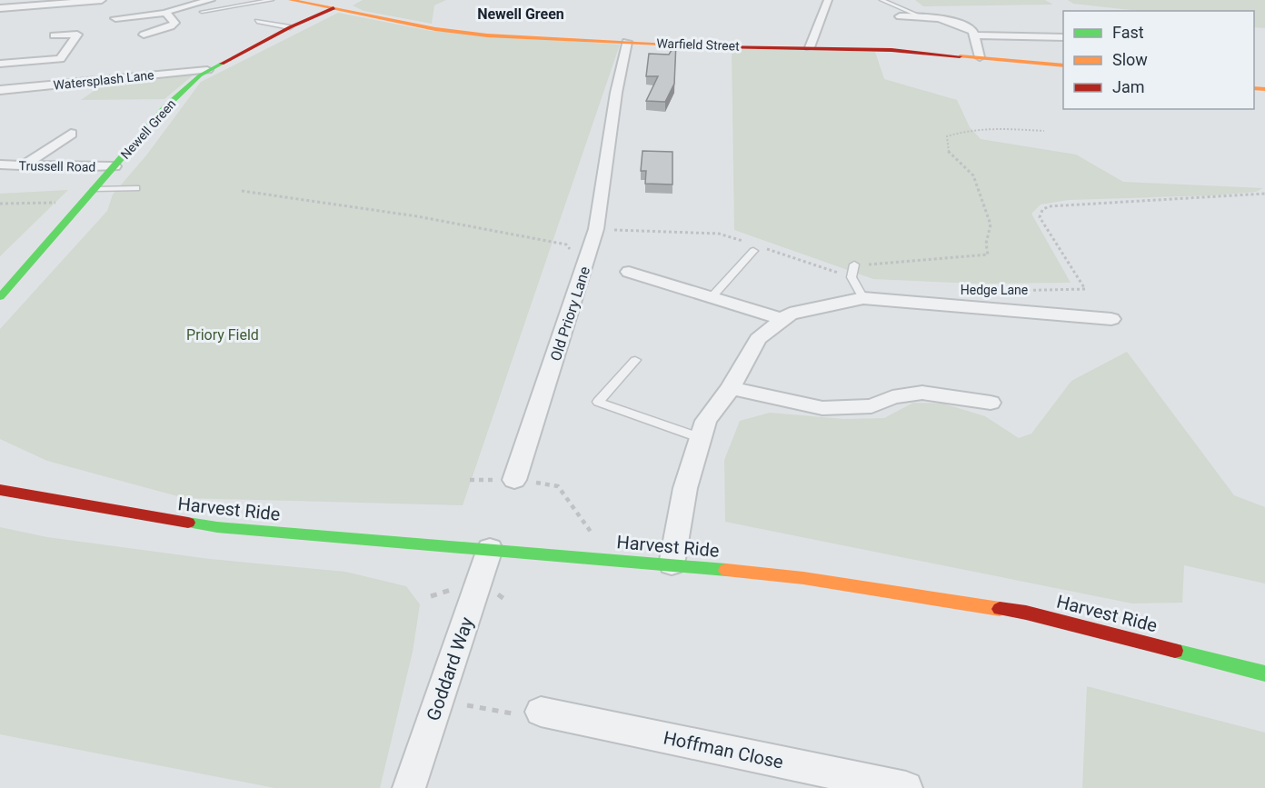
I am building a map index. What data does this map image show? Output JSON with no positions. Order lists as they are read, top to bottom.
{
  "streets": {
    "main road": ["Warfield Street", "Newell Green", "Harvest Ride"],
    "street": [
      "Watersplash Lane",
      "Trussell Road",
      "Old Priory Lane",
      "Goddard Way",
      "Hoffman Close"
    ],
    "path": ["Hedge Lane"]
  },
  "crossings": [
    ["Warfield Street", "Newell Green"],
    ["Warfield Street", "Old Priory Lane"],
    ["Watersplash Lane", "Newell Green"],
    ["Newell Green", "Trussell Road"],
    ["Harvest Ride", "Goddard Way"]
  ],
  "districts": ["Newell Green"],
  "parks": ["Priory Field"],
  "legend": ["Fast", "Slow", "Jam"]
}
